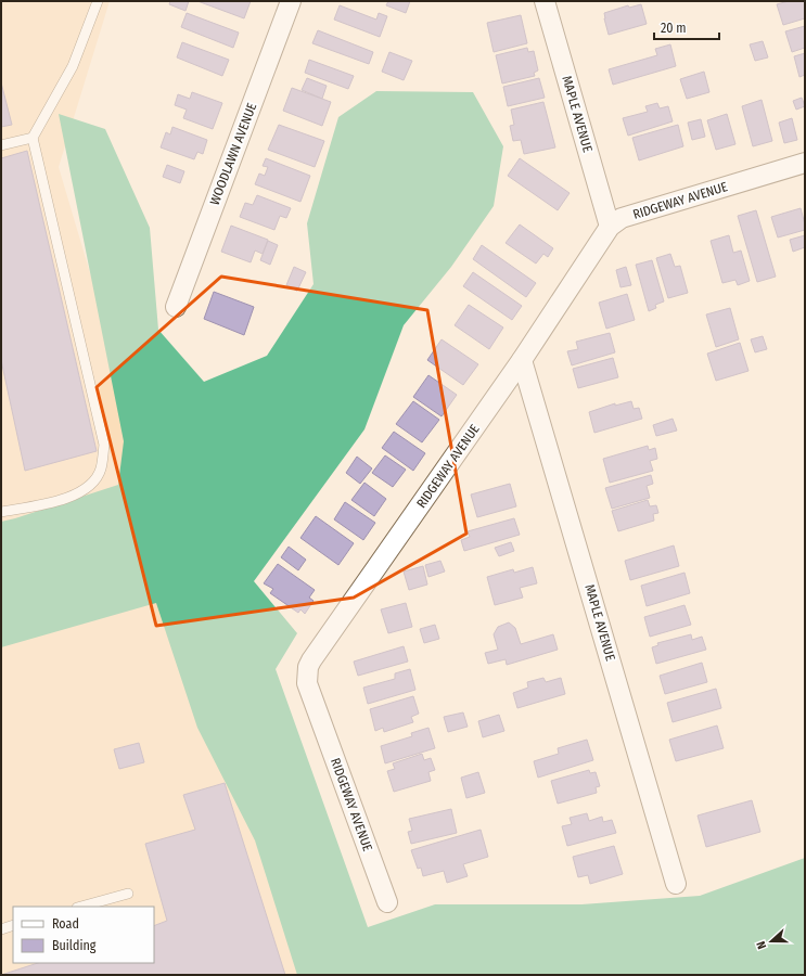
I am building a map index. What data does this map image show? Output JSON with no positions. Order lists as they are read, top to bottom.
{
  "streets": {
    "street": ["MAPLE AVENUE", "WOODLAWN AVENUE", "RIDGEWAY AVENUE"]
  },
  "crossings": [
    ["MAPLE AVENUE", "RIDGEWAY AVENUE"]
  ],
  "legend": ["Road", "Building"],
  "scale_bar": "20 m",
  "north": "left"
}
